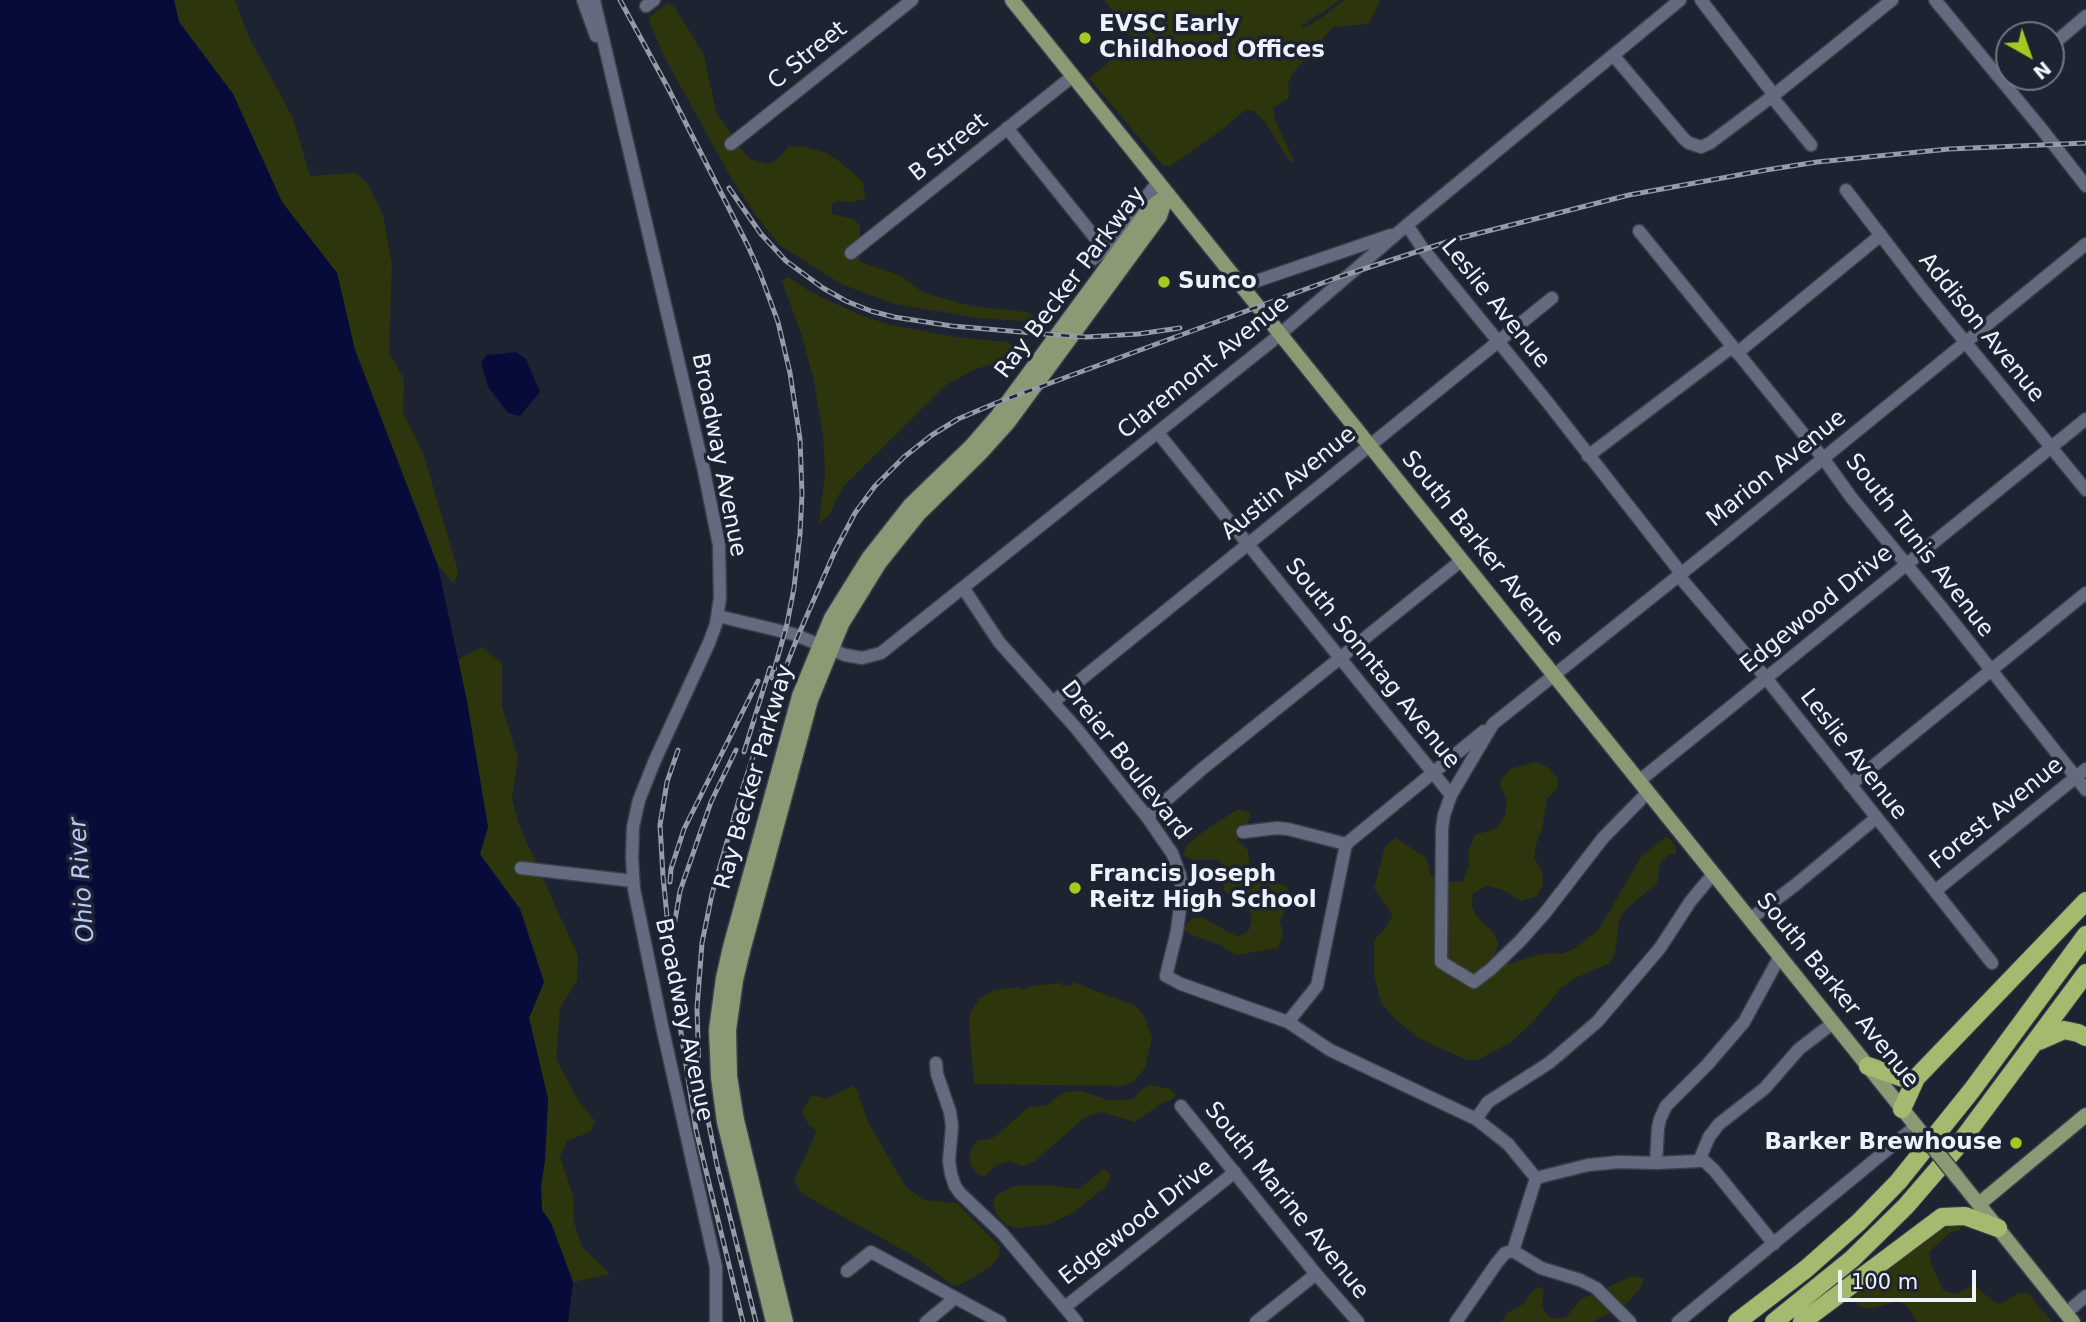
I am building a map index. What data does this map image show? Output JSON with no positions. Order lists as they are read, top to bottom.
{
  "streets": {
    "main road": ["Ray Becker Parkway", "South Barker Avenue"],
    "street": [
      "C Street",
      "B Street",
      "Leslie Avenue",
      "Addison Avenue",
      "Claremont Avenue",
      "Broadway Avenue",
      "Marion Avenue",
      "Austin Avenue",
      "South Tunis Avenue",
      "Edgewood Drive",
      "South Sonntag Avenue",
      "Dreier Boulevard",
      "Forest Avenue",
      "South Marine Avenue"
    ]
  },
  "crossings": [
    ["B Street", "South Barker Avenue"],
    ["Ray Becker Parkway", "Claremont Avenue"],
    ["Ray Becker Parkway", "South Barker Avenue"],
    ["Leslie Avenue", "Claremont Avenue"],
    ["Leslie Avenue", "Marion Avenue"],
    ["Leslie Avenue", "Austin Avenue"],
    ["Leslie Avenue", "Edgewood Drive"],
    ["Leslie Avenue", "Forest Avenue"],
    ["Addison Avenue", "Marion Avenue"],
    ["Addison Avenue", "Edgewood Drive"],
    ["Claremont Avenue", "Broadway Avenue"],
    ["Claremont Avenue", "South Barker Avenue"],
    ["Claremont Avenue", "South Sonntag Avenue"],
    ["Claremont Avenue", "Dreier Boulevard"],
    ["Marion Avenue", "South Tunis Avenue"],
    ["Marion Avenue", "South Barker Avenue"],
    ["Marion Avenue", "South Sonntag Avenue"],
    ["Austin Avenue", "South Barker Avenue"],
    ["Austin Avenue", "South Sonntag Avenue"],
    ["Austin Avenue", "Dreier Boulevard"],
    ["South Tunis Avenue", "Edgewood Drive"],
    ["South Tunis Avenue", "Forest Avenue"],
    ["South Barker Avenue", "Edgewood Drive"],
    ["Edgewood Drive", "South Sonntag Avenue"],
    ["Edgewood Drive", "South Marine Avenue"]
  ],
  "water": ["Ohio River"],
  "places": [
    "EVSC Early Childhood Offices",
    "Sunco",
    "Francis Joseph Reitz High School",
    "Barker Brewhouse"
  ],
  "scale_bar": "100 m",
  "north": "bottom right"
}
